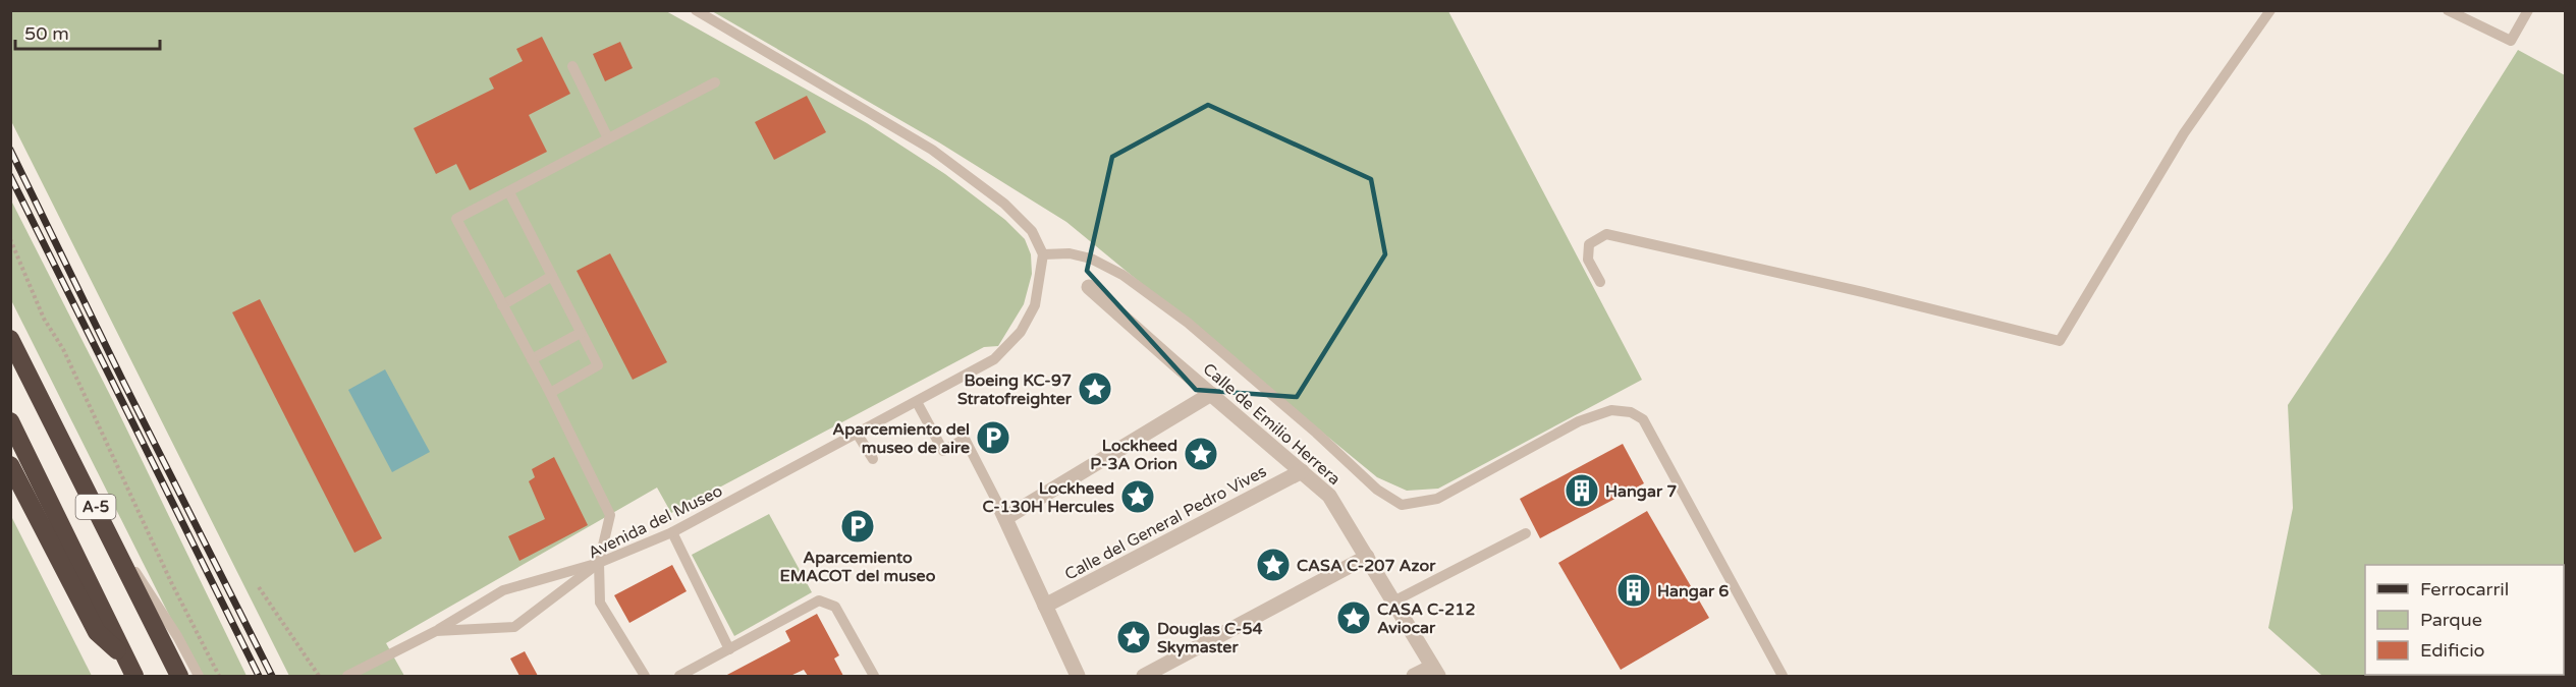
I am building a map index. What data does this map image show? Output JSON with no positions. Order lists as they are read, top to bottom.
{
  "streets": {
    "highway": ["A-5"],
    "street": ["Calle de Emilio Herrera", "Calle del General Pedro Vives"],
    "lane": ["Avenida del Museo"]
  },
  "crossings": [
    ["Calle de Emilio Herrera", "Calle del General Pedro Vives"]
  ],
  "places": {
    "place": [
      "Boeing KC-97 Stratofreighter",
      "Lockheed P-3A Orion",
      "Lockheed C-130H Hercules",
      "CASA C-207 Azor",
      "CASA C-212 Aviocar",
      "Douglas C-54 Skymaster"
    ],
    "parking": ["Aparcemiento del museo de aire", "Aparcemiento EMACOT del museo"],
    "building": ["Hangar 7", "Hangar 6"]
  },
  "legend": ["Ferrocarril", "Parque", "Edificio"],
  "scale_bar": "50 m"
}
